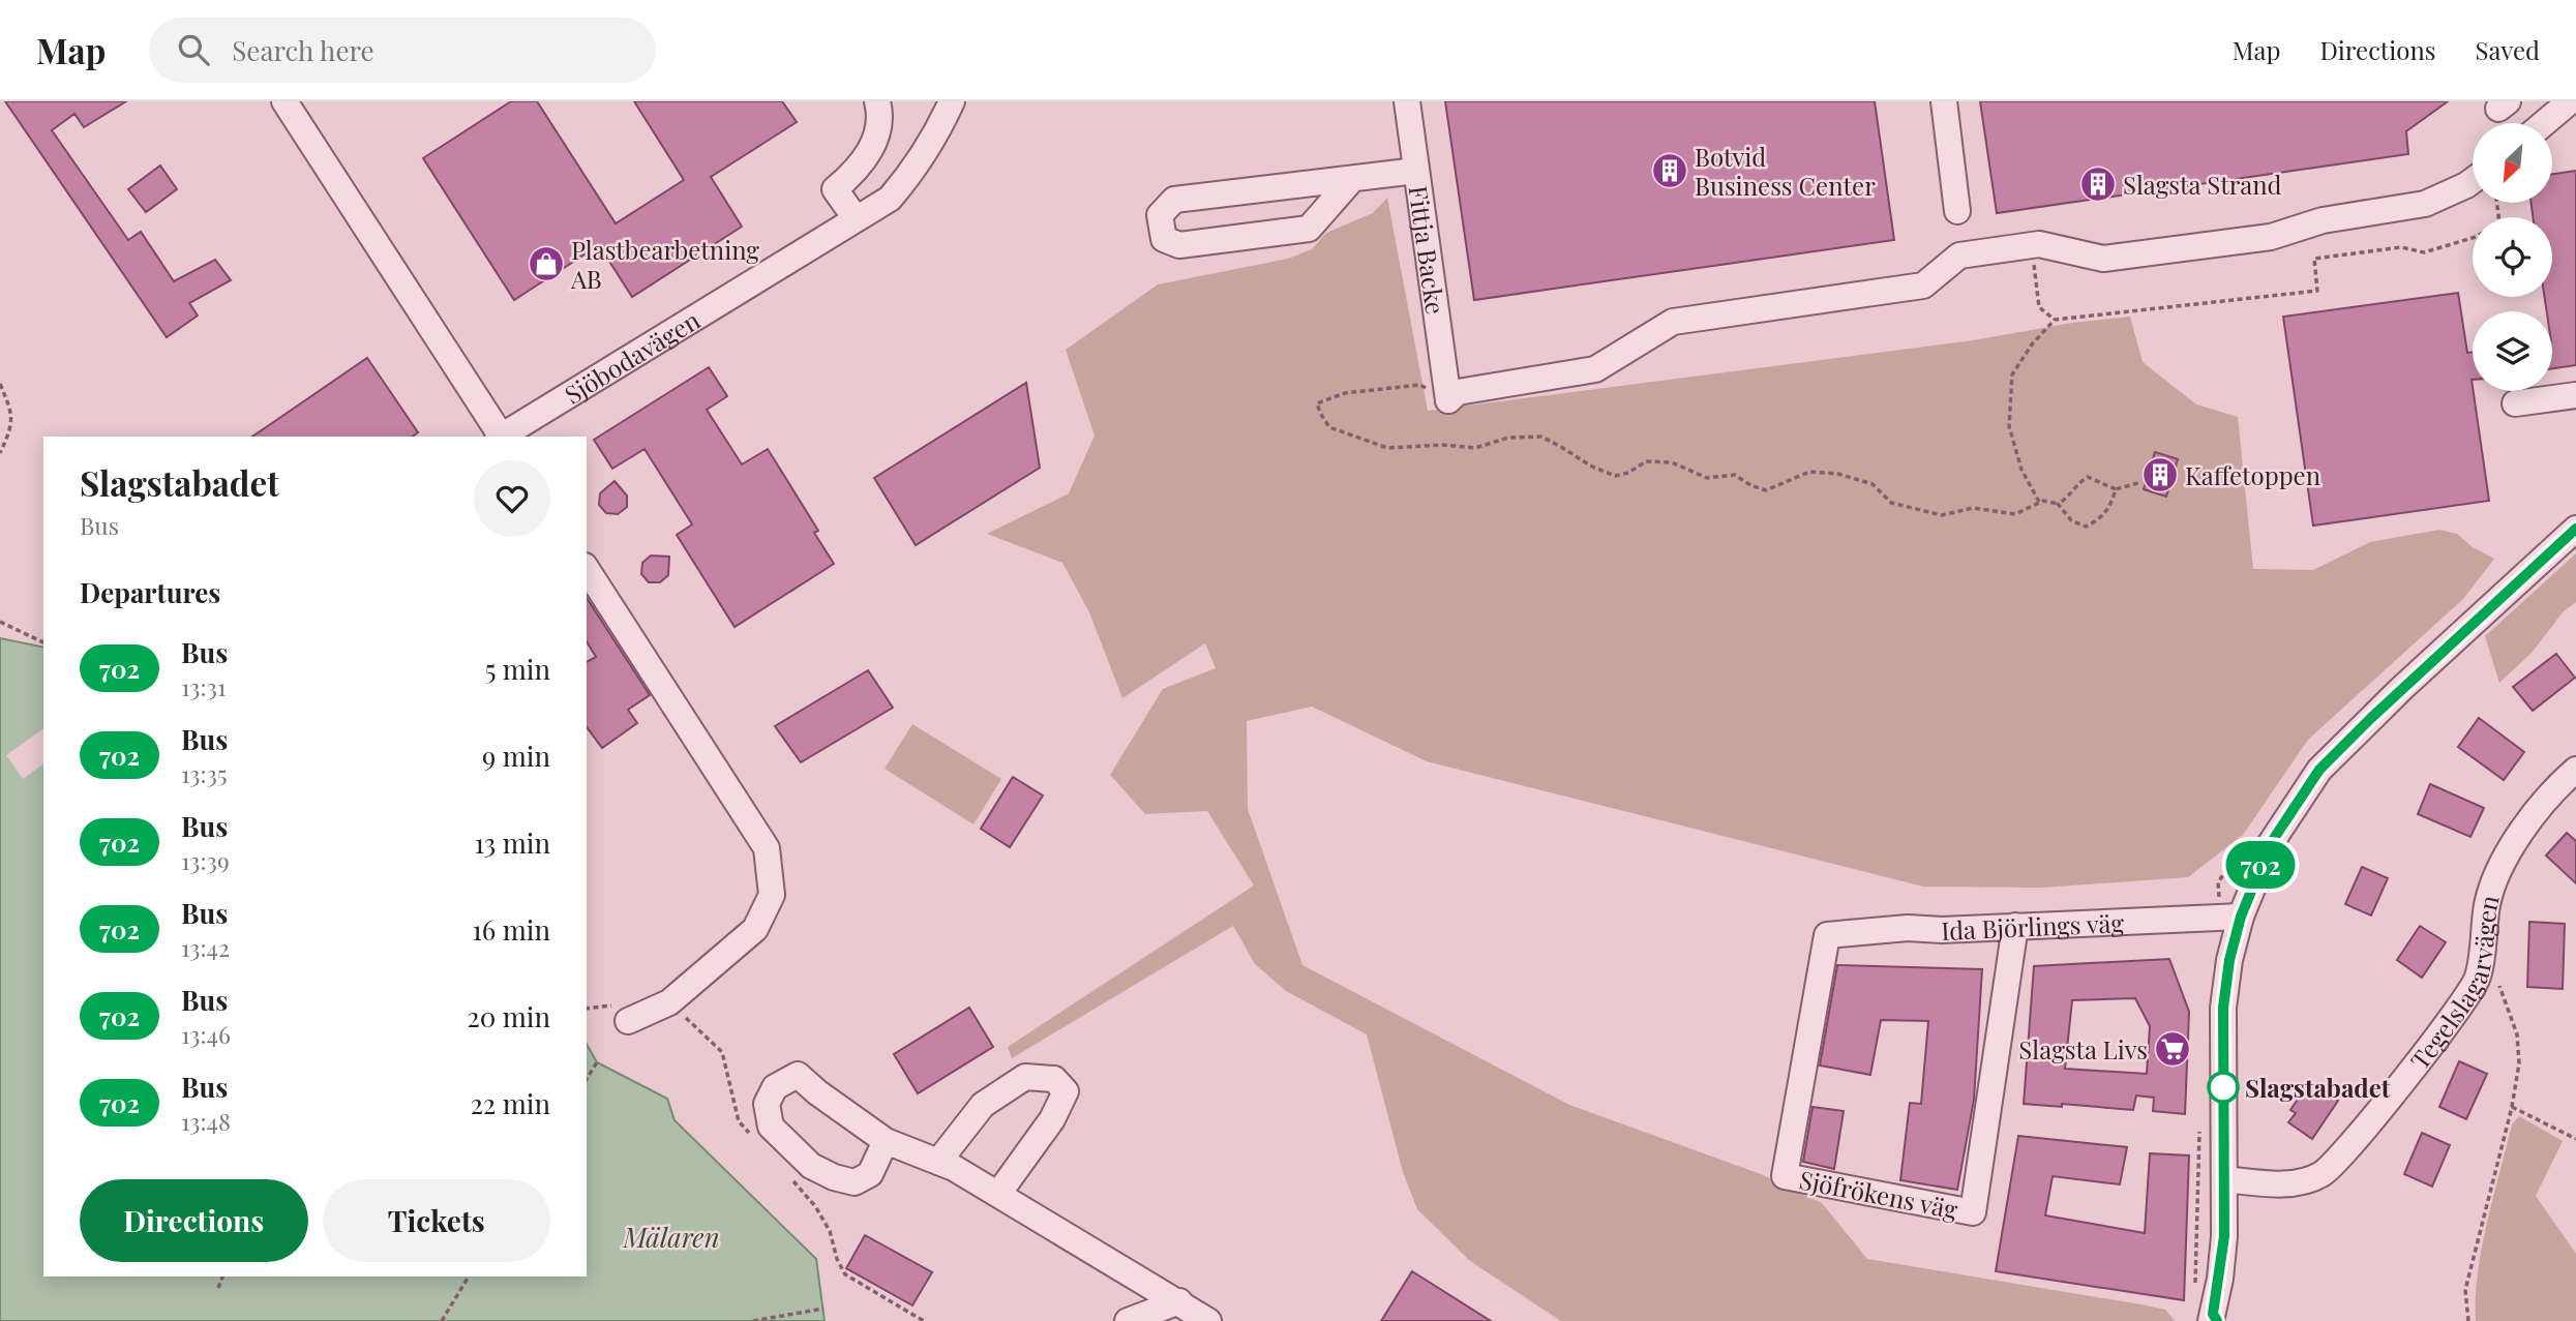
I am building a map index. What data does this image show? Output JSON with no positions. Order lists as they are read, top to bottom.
{
  "streets": {
    "street": [
      "Fittja Backe",
      "Sjöbodavägen",
      "Ida Björlings väg",
      "Tegelslagarvägen",
      "Sjöfrökens väg"
    ]
  },
  "crossings": [
    ["Ida Björlings väg", "Sjöfrökens väg"]
  ],
  "water": ["Mälaren"],
  "places": {
    "building": ["Botvid Business Center", "Slagsta Strand", "Kaffetoppen"],
    "shop": ["Plastbearbetning AB"],
    "supermarket": ["Slagsta Livs"],
    "other": ["Slagstabadet"]
  },
  "lines": ["bus line 702"],
  "north": "bottom left",
  "page": {
    "header": "Map",
    "search": "Search here",
    "nav": ["Map", "Directions", "Saved"],
    "on_map": "702",
    "heading": [
      ["Slagstabadet", "Bus"],
      "Departures"
    ],
    "list": [
      {
        "mark": "702",
        "name": "Bus",
        "note": "13:31",
        "value": "5 min"
      },
      {
        "mark": "702",
        "name": "Bus",
        "note": "13:35",
        "value": "9 min"
      },
      {
        "mark": "702",
        "name": "Bus",
        "note": "13:39",
        "value": "13 min"
      },
      {
        "mark": "702",
        "name": "Bus",
        "note": "13:42",
        "value": "16 min"
      },
      {
        "mark": "702",
        "name": "Bus",
        "note": "13:46",
        "value": "20 min"
      },
      {
        "mark": "702",
        "name": "Bus",
        "note": "13:48",
        "value": "22 min"
      }
    ],
    "buttons": ["Directions", "Tickets"]
  }
}
